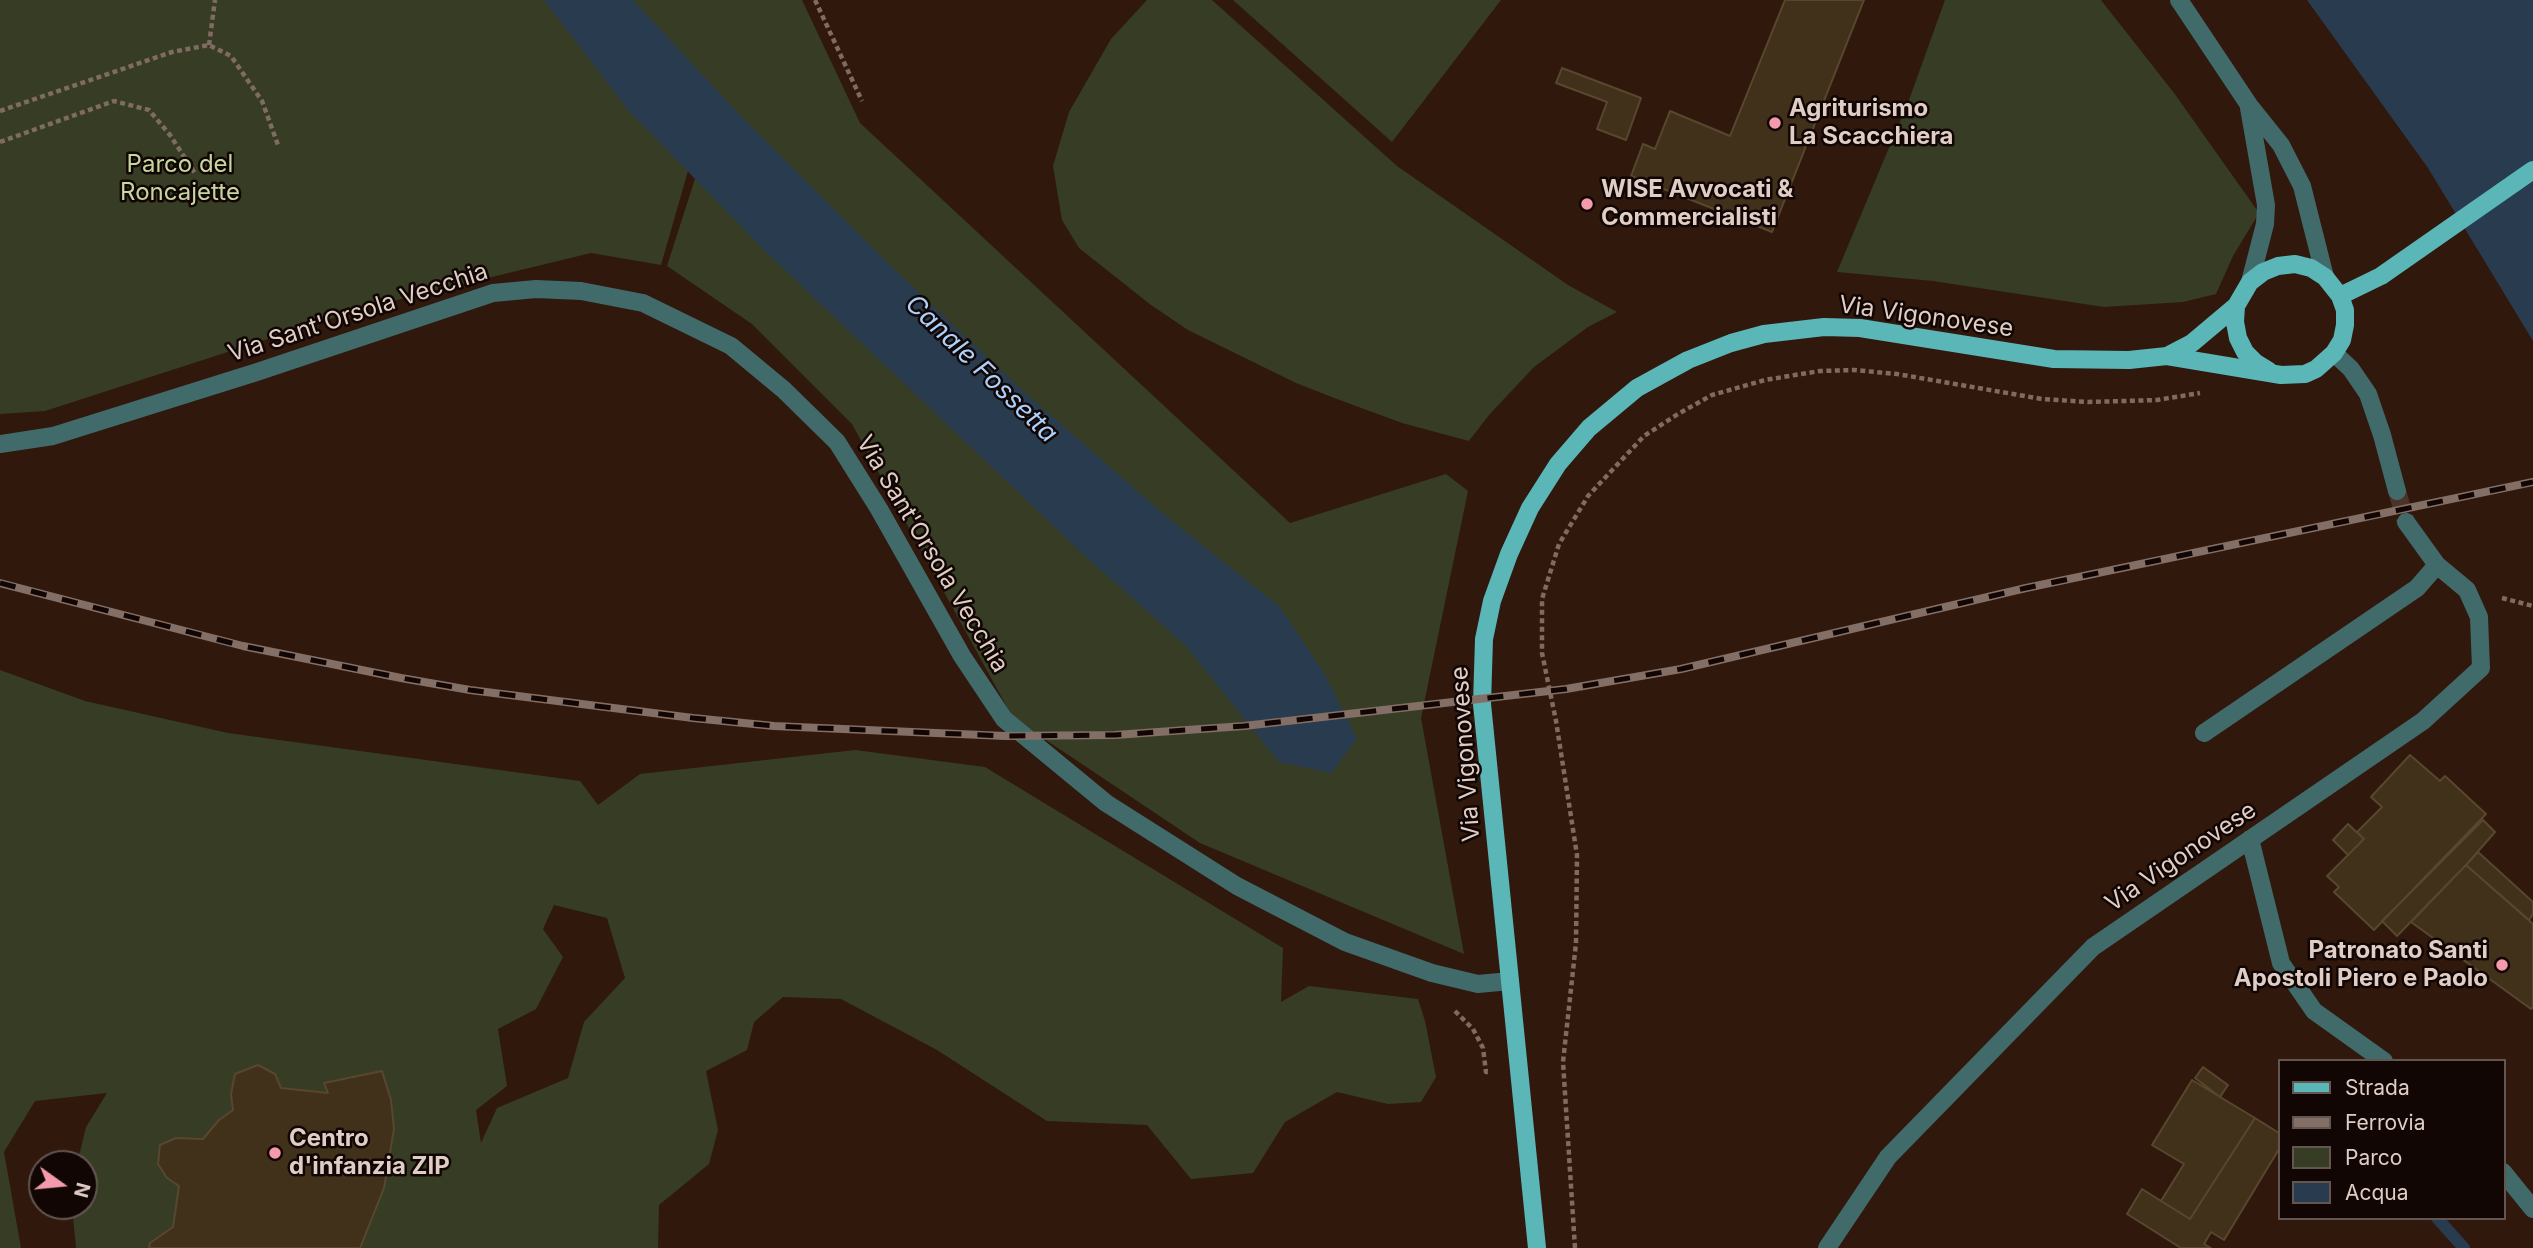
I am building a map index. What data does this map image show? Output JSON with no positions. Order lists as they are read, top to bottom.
{
  "streets": {
    "main road": ["Via Vigonovese"],
    "street": ["Via Sant'Orsola Vecchia"]
  },
  "crossings": [
    ["Via Sant'Orsola Vecchia", "Via Vigonovese"]
  ],
  "water": ["Canale Fossetta"],
  "parks": ["Parco del Roncajette"],
  "places": [
    "Agriturismo La Scacchiera",
    "WISE Avvocati & Commercialisti",
    "Patronato Santi Apostoli Piero e Paolo",
    "Centro d'infanzia ZIP"
  ],
  "legend": [
    "Strada",
    "Ferrovia",
    "Parco",
    "Acqua"
  ],
  "north": "right"
}
